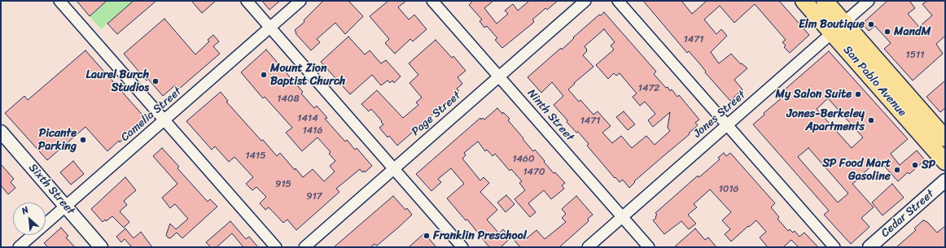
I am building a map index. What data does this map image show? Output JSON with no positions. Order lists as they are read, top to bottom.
{
  "streets": {
    "main road": ["San Pablo Avenue"],
    "street": [
      "Page Street",
      "Camelia Street",
      "Jones Street",
      "Ninth Street",
      "Sixth Street",
      "Cedar Street"
    ]
  },
  "crossings": [
    ["San Pablo Avenue", "Jones Street"],
    ["Page Street", "Ninth Street"],
    ["Camelia Street", "Sixth Street"],
    ["Jones Street", "Ninth Street"]
  ],
  "places": [
    "Elm Boutique",
    "MandM",
    "Mount Zion Baptist Church",
    "Laurel Burch Studios",
    "My Salon Suite",
    "Jones-Berkeley Apartments",
    "Picante Parking",
    "SP",
    "SP Food Mart Gasoline",
    "Franklin Preschool"
  ],
  "house_numbers": [
    "1471",
    "1511",
    "1472",
    "1408",
    "1414",
    "1471",
    "1416",
    "1415",
    "1460",
    "1470",
    "915",
    "1016",
    "917"
  ],
  "north": "top left"
}
